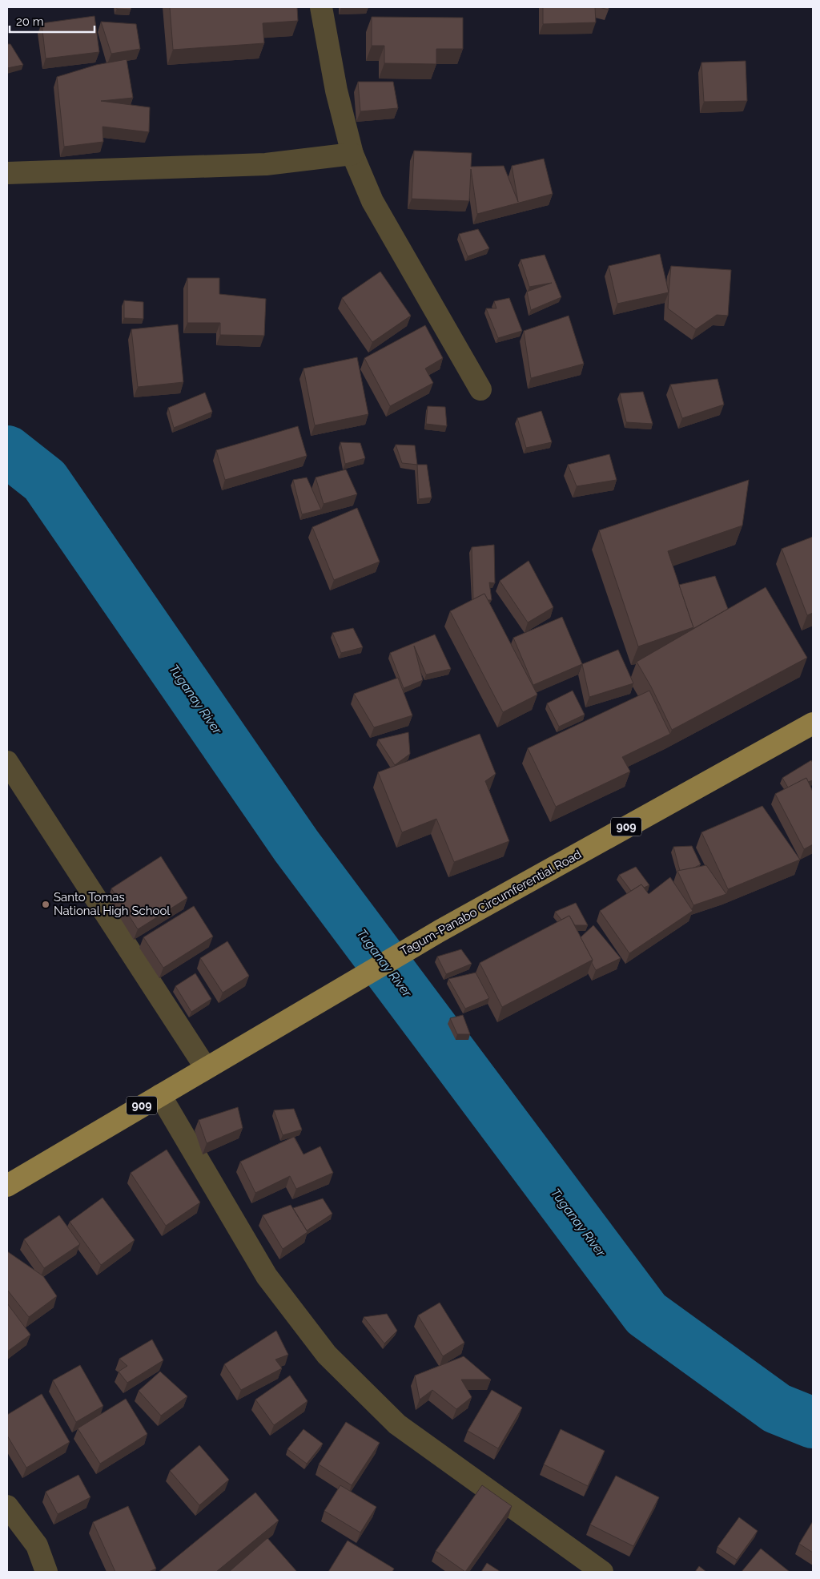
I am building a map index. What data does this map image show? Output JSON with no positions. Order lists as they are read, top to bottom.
{
  "streets": {
    "main road": ["909", "Tagum-Panabo Circumferential Road"]
  },
  "water": ["Tuganay River"],
  "places": ["Santo Tomas National High School"],
  "scale_bar": "20 m"
}
